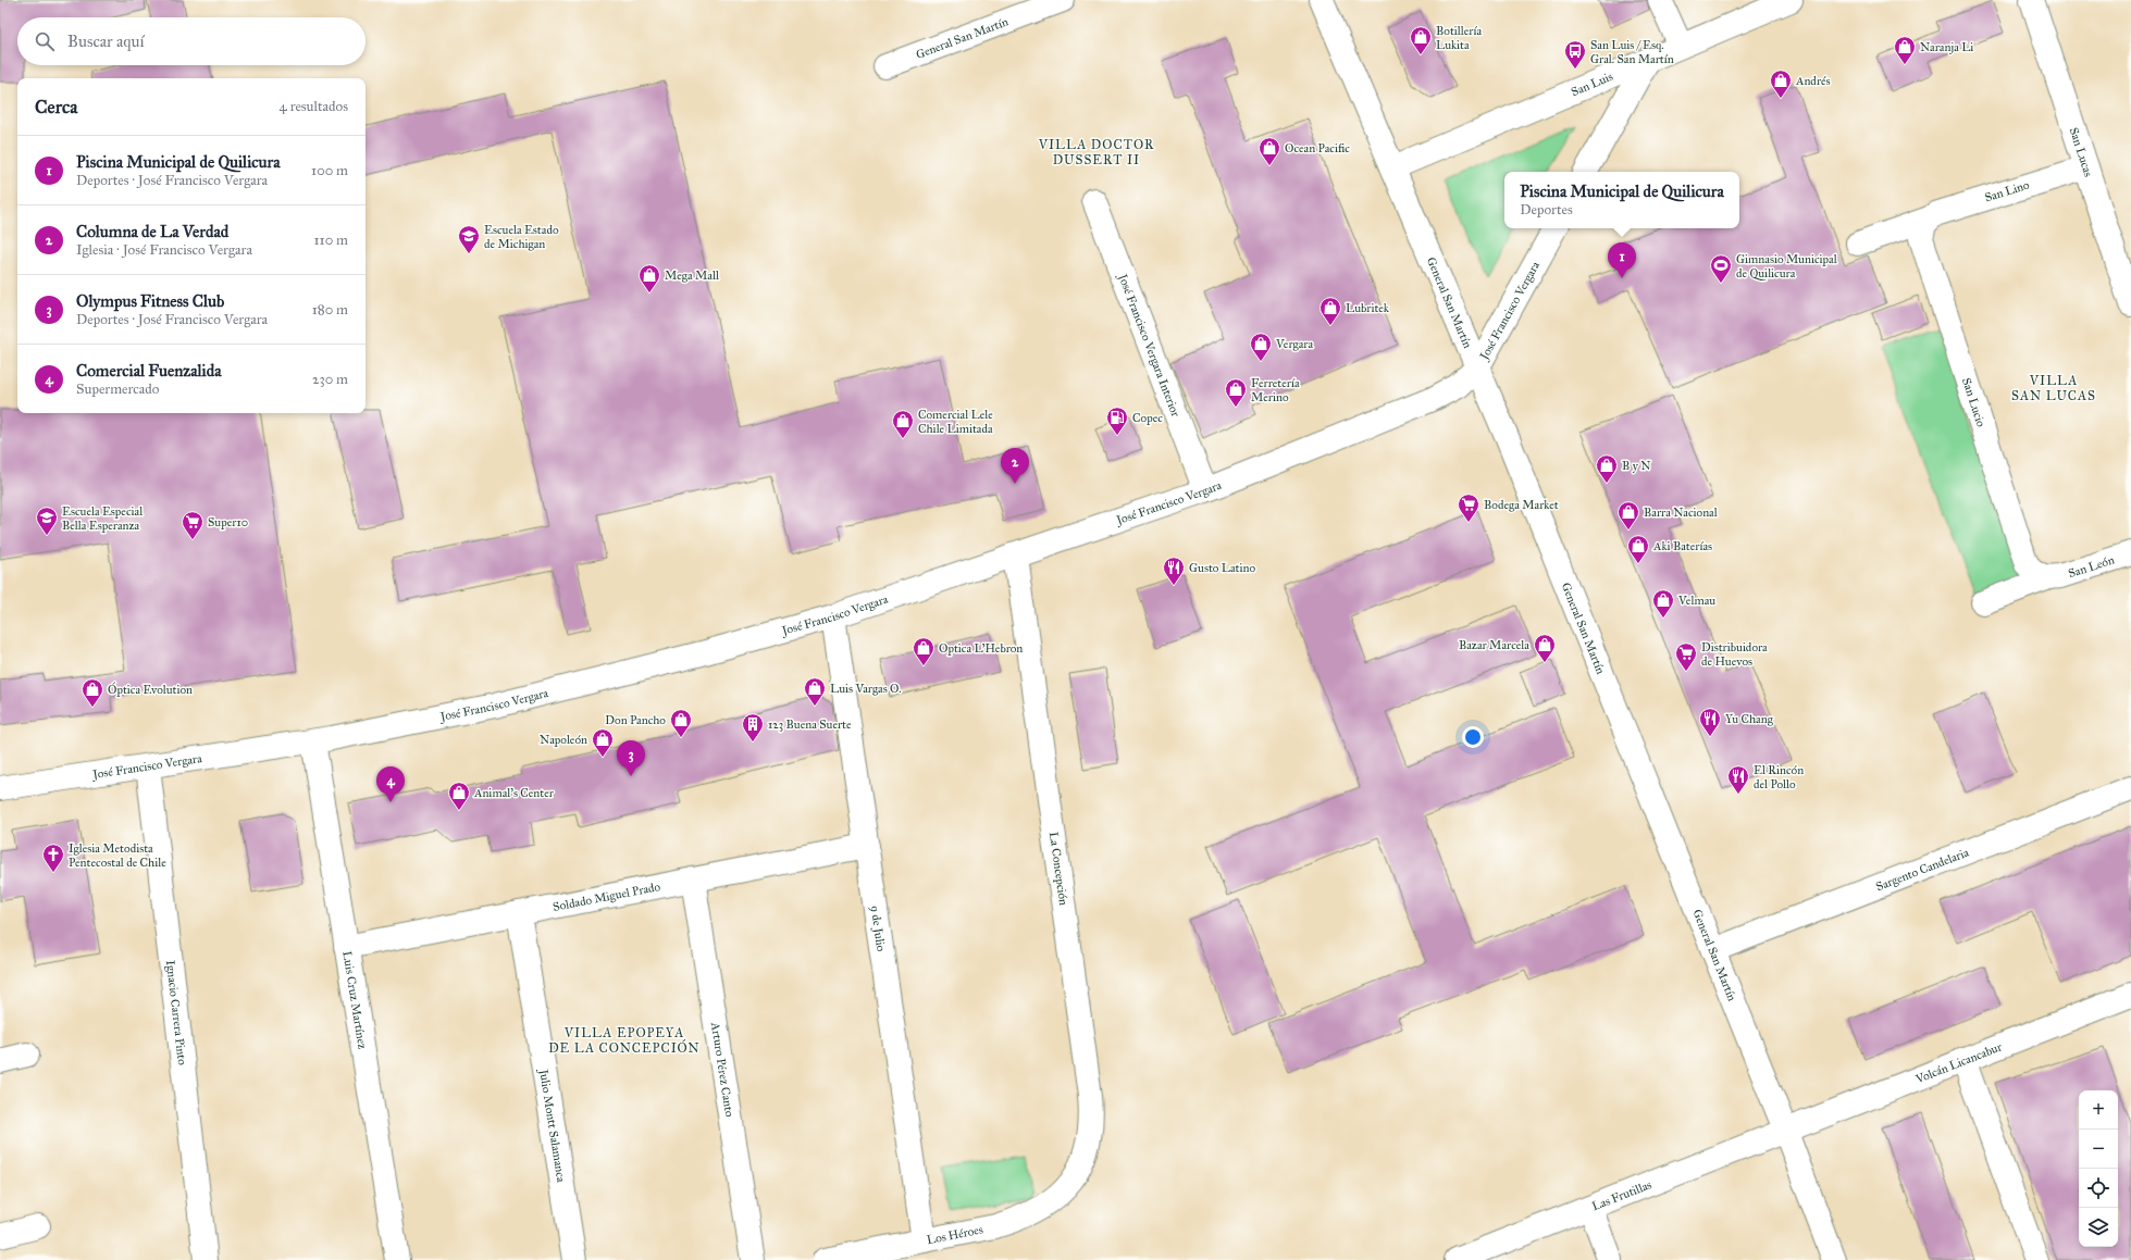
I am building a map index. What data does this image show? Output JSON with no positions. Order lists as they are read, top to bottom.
{
  "streets": {
    "street": [
      "General San Martín",
      "San Luis",
      "San Lucas",
      "San Lino",
      "José Francisco Vergara",
      "José Francisco Vergara Interior",
      "San Lucio",
      "San León",
      "La Concepción",
      "Sargento Candelaria",
      "Soldado Miguel Prado",
      "9 de Julio",
      "Luis Cruz Martínez",
      "Ignacio Carrera Pinto",
      "Volcán Licancabur",
      "Arturo Pérez Canto",
      "Julio Montt Salamanca",
      "Las Frutillas",
      "Los Héroes"
    ]
  },
  "crossings": [
    ["General San Martín", "San Luis"],
    ["General San Martín", "José Francisco Vergara"],
    ["General San Martín", "Sargento Candelaria"],
    ["General San Martín", "Volcán Licancabur"],
    ["General San Martín", "Las Frutillas"],
    ["San Lucas", "San Lino"],
    ["San Lino", "San Lucio"],
    ["José Francisco Vergara", "José Francisco Vergara Interior"],
    ["José Francisco Vergara", "La Concepción"],
    ["José Francisco Vergara", "9 de Julio"],
    ["José Francisco Vergara", "Luis Cruz Martínez"],
    ["José Francisco Vergara", "Ignacio Carrera Pinto"],
    ["San Lucio", "San León"],
    ["La Concepción", "Los Héroes"],
    ["Soldado Miguel Prado", "9 de Julio"],
    ["Soldado Miguel Prado", "Luis Cruz Martínez"],
    ["Soldado Miguel Prado", "Arturo Pérez Canto"],
    ["Soldado Miguel Prado", "Julio Montt Salamanca"],
    ["9 de Julio", "Los Héroes"],
    ["Volcán Licancabur", "Las Frutillas"]
  ],
  "districts": ["VILLA DOCTOR DUSSERT II", "VILLA SAN LUCAS", "VILLA EPOPEYA DE LA CONCEPCIÓN"],
  "places": {
    "shop": [
      "Botillería Lukita",
      "Naranja Li",
      "Andrés",
      "Ocean Pacific",
      "Mega Mall",
      "Lubritek",
      "Vergara",
      "Ferretería Merino",
      "Comercial Lele Chile Limitada",
      "B y N",
      "Barra Nacional",
      "Aki Baterías",
      "Velmau",
      "Bazar Marcela",
      "Optica L'Hebron",
      "Luis Vargas O.",
      "Óptica Evolution",
      "Don Pancho",
      "Napoleón",
      "Animal's Center"
    ],
    "bus stop": ["San Luis / Esq. Gral. San Martín"],
    "school or university": ["Escuela Estado de Michigan", "Escuela Especial Bella Esperanza"],
    "sports": ["Gimnasio Municipal de Quilicura"],
    "fuel station": ["Copec"],
    "supermarket": ["Bodega Market", "Super10", "Distribuidora de Huevos"],
    "restaurant": ["Gusto Latino", "Yu Chang", "El Rincón del Pollo"],
    "building": ["123 Buena Suerte"],
    "church": ["Iglesia Metodista Pentecostal de Chile"]
  },
  "page": {
    "search": "Buscar aquí",
    "heading": ["Cerca", "4 resultados"],
    "list": [
      {
        "mark": "1",
        "name": "Piscina Municipal de Quilicura",
        "note": "Deportes · José Francisco Vergara",
        "value": "100 m"
      },
      {
        "mark": "2",
        "name": "Columna de La Verdad",
        "note": "Iglesia · José Francisco Vergara",
        "value": "110 m"
      },
      {
        "mark": "3",
        "name": "Olympus Fitness Club",
        "note": "Deportes · José Francisco Vergara",
        "value": "180 m"
      },
      {
        "mark": "4",
        "name": "Comercial Fuenzalida",
        "note": "Supermercado",
        "value": "230 m"
      }
    ],
    "popup": ["Piscina Municipal de Quilicura", "Deportes"],
    "pins": [
      "1",
      "2",
      "3",
      "4"
    ],
    "map_buttons": ["+", "−"]
  }
}
